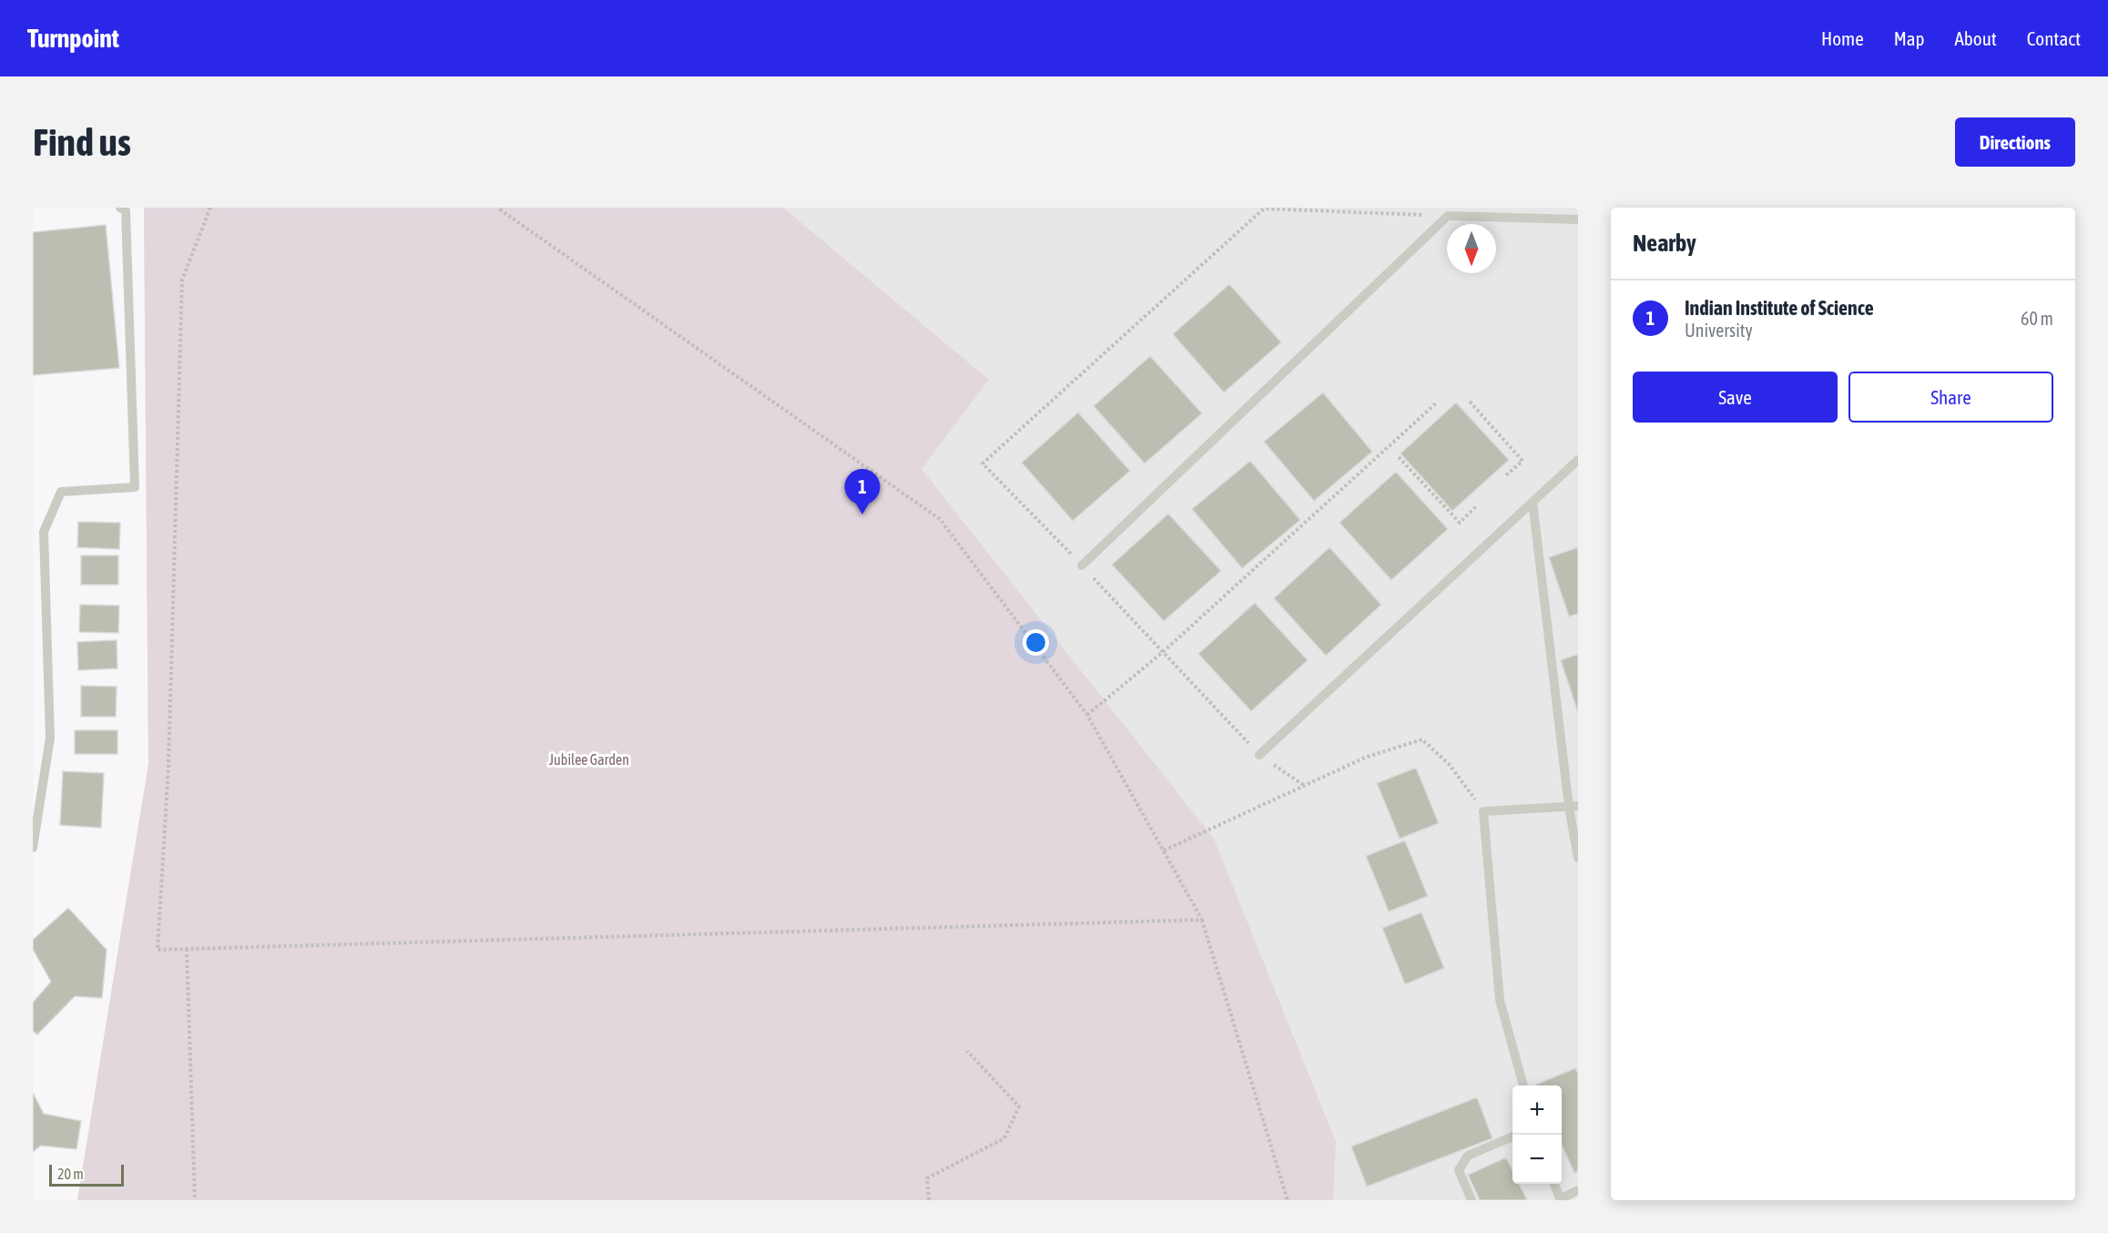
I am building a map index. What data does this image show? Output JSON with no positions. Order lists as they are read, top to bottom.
{
  "parks": ["Jubilee Garden"],
  "scale_bar": "20 m",
  "north": "bottom",
  "page": {
    "header": "Turnpoint",
    "nav": [
      "Home",
      "Map",
      "About",
      "Contact"
    ],
    "buttons": [
      "Directions",
      ["Save", "Share"]
    ],
    "title": "Find us",
    "heading": "Nearby",
    "list": [
      {
        "mark": "1",
        "name": "Indian Institute of Science",
        "note": "University",
        "value": "60 m"
      }
    ],
    "pins": "1",
    "map_buttons": ["+", "−"],
    "scale": "20 m"
  }
}
